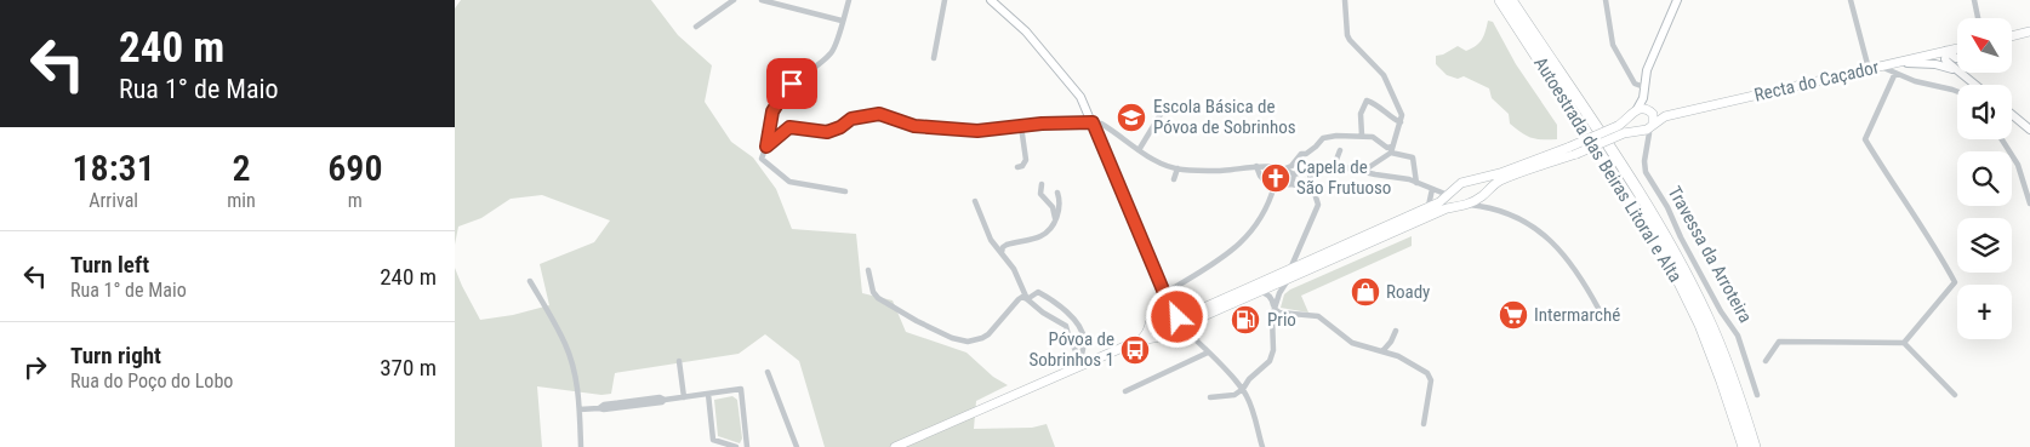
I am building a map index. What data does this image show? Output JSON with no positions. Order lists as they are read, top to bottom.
{
  "streets": {
    "highway": ["Autoestrada das Beiras Litoral e Alta"],
    "main road": ["Recta do Caçador"],
    "street": ["Travessa da Arroteira"]
  },
  "places": {
    "school or university": ["Escola Básica de Póvoa de Sobrinhos"],
    "church": ["Capela de São Frutuoso"],
    "shop": ["Roady"],
    "supermarket": ["Intermarché"],
    "fuel station": ["Prio"],
    "bus stop": ["Póvoa de Sobrinhos 1"]
  },
  "north": "top left",
  "page": {
    "turn": ["240 m", "Rua 1° de Maio"],
    "map_buttons": "+",
    "eta": [
      "18:31",
      "Arrival",
      "2",
      "min",
      "690",
      "m"
    ],
    "list": [
      {
        "name": "Turn left",
        "note": "Rua 1° de Maio",
        "value": "240 m"
      },
      {
        "name": "Turn right",
        "note": "Rua do Poço do Lobo",
        "value": "370 m"
      }
    ]
  }
}
